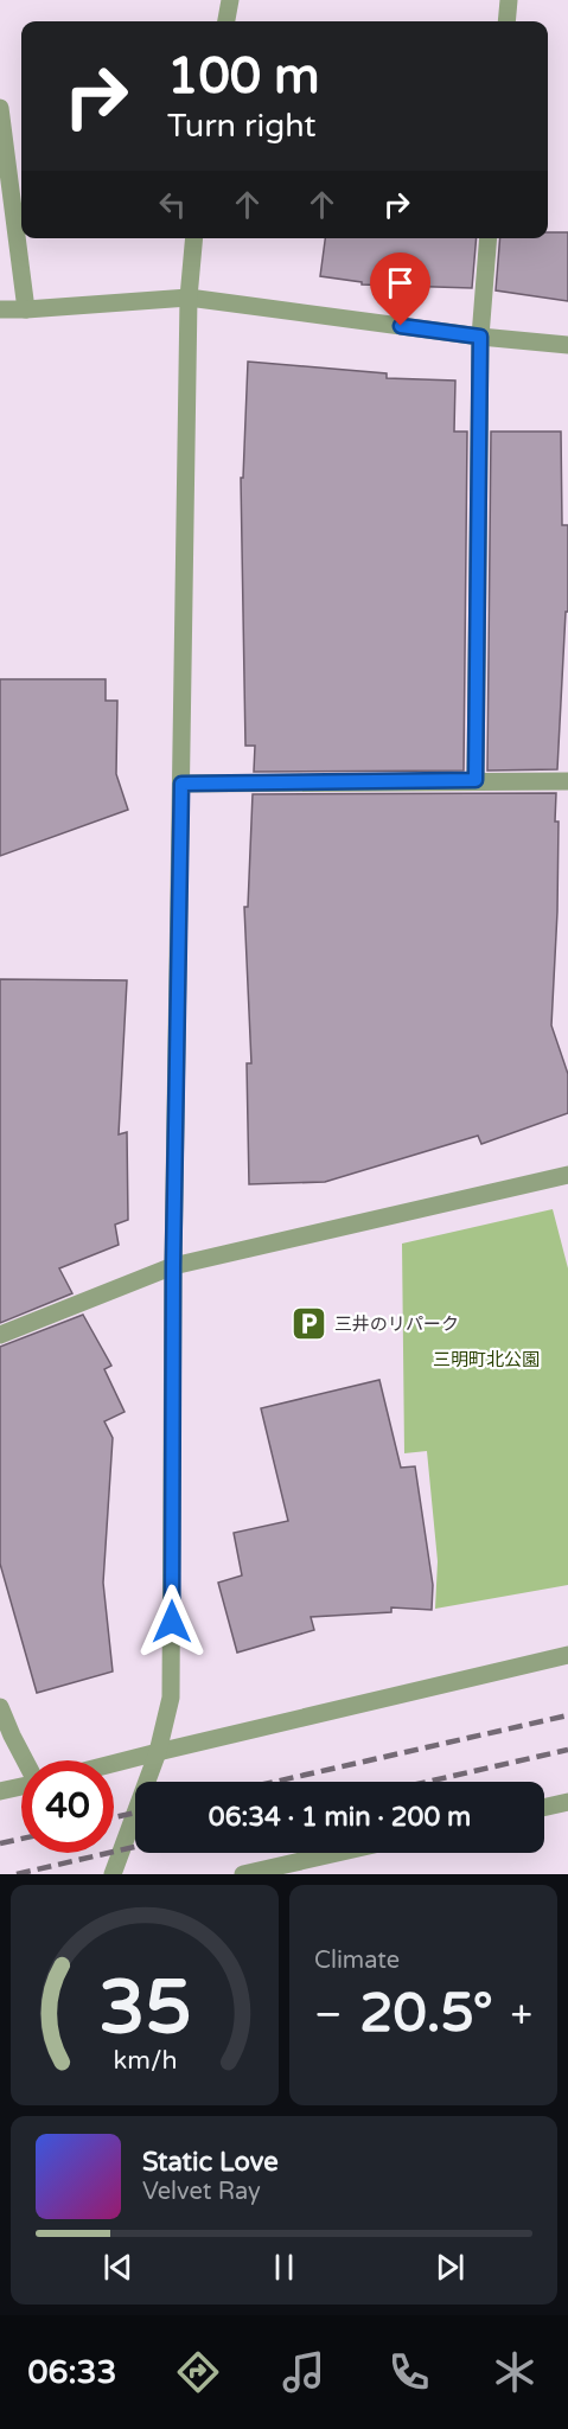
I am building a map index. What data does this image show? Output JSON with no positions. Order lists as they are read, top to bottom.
{
  "parks": ["三明町北公園"],
  "places": {
    "parking": ["三井のリパーク"]
  },
  "page": {
    "turn": ["100 m", "Turn right"],
    "limit": "40",
    "trip": "06:34 · 1 min · 200 m",
    "tile": "Climate",
    "heat": ["−", "20.5°", "+"],
    "song": ["Static Love", "Velvet Ray"],
    "tabs": "06:33",
    "gauge": ["35", "km/h"]
  }
}
